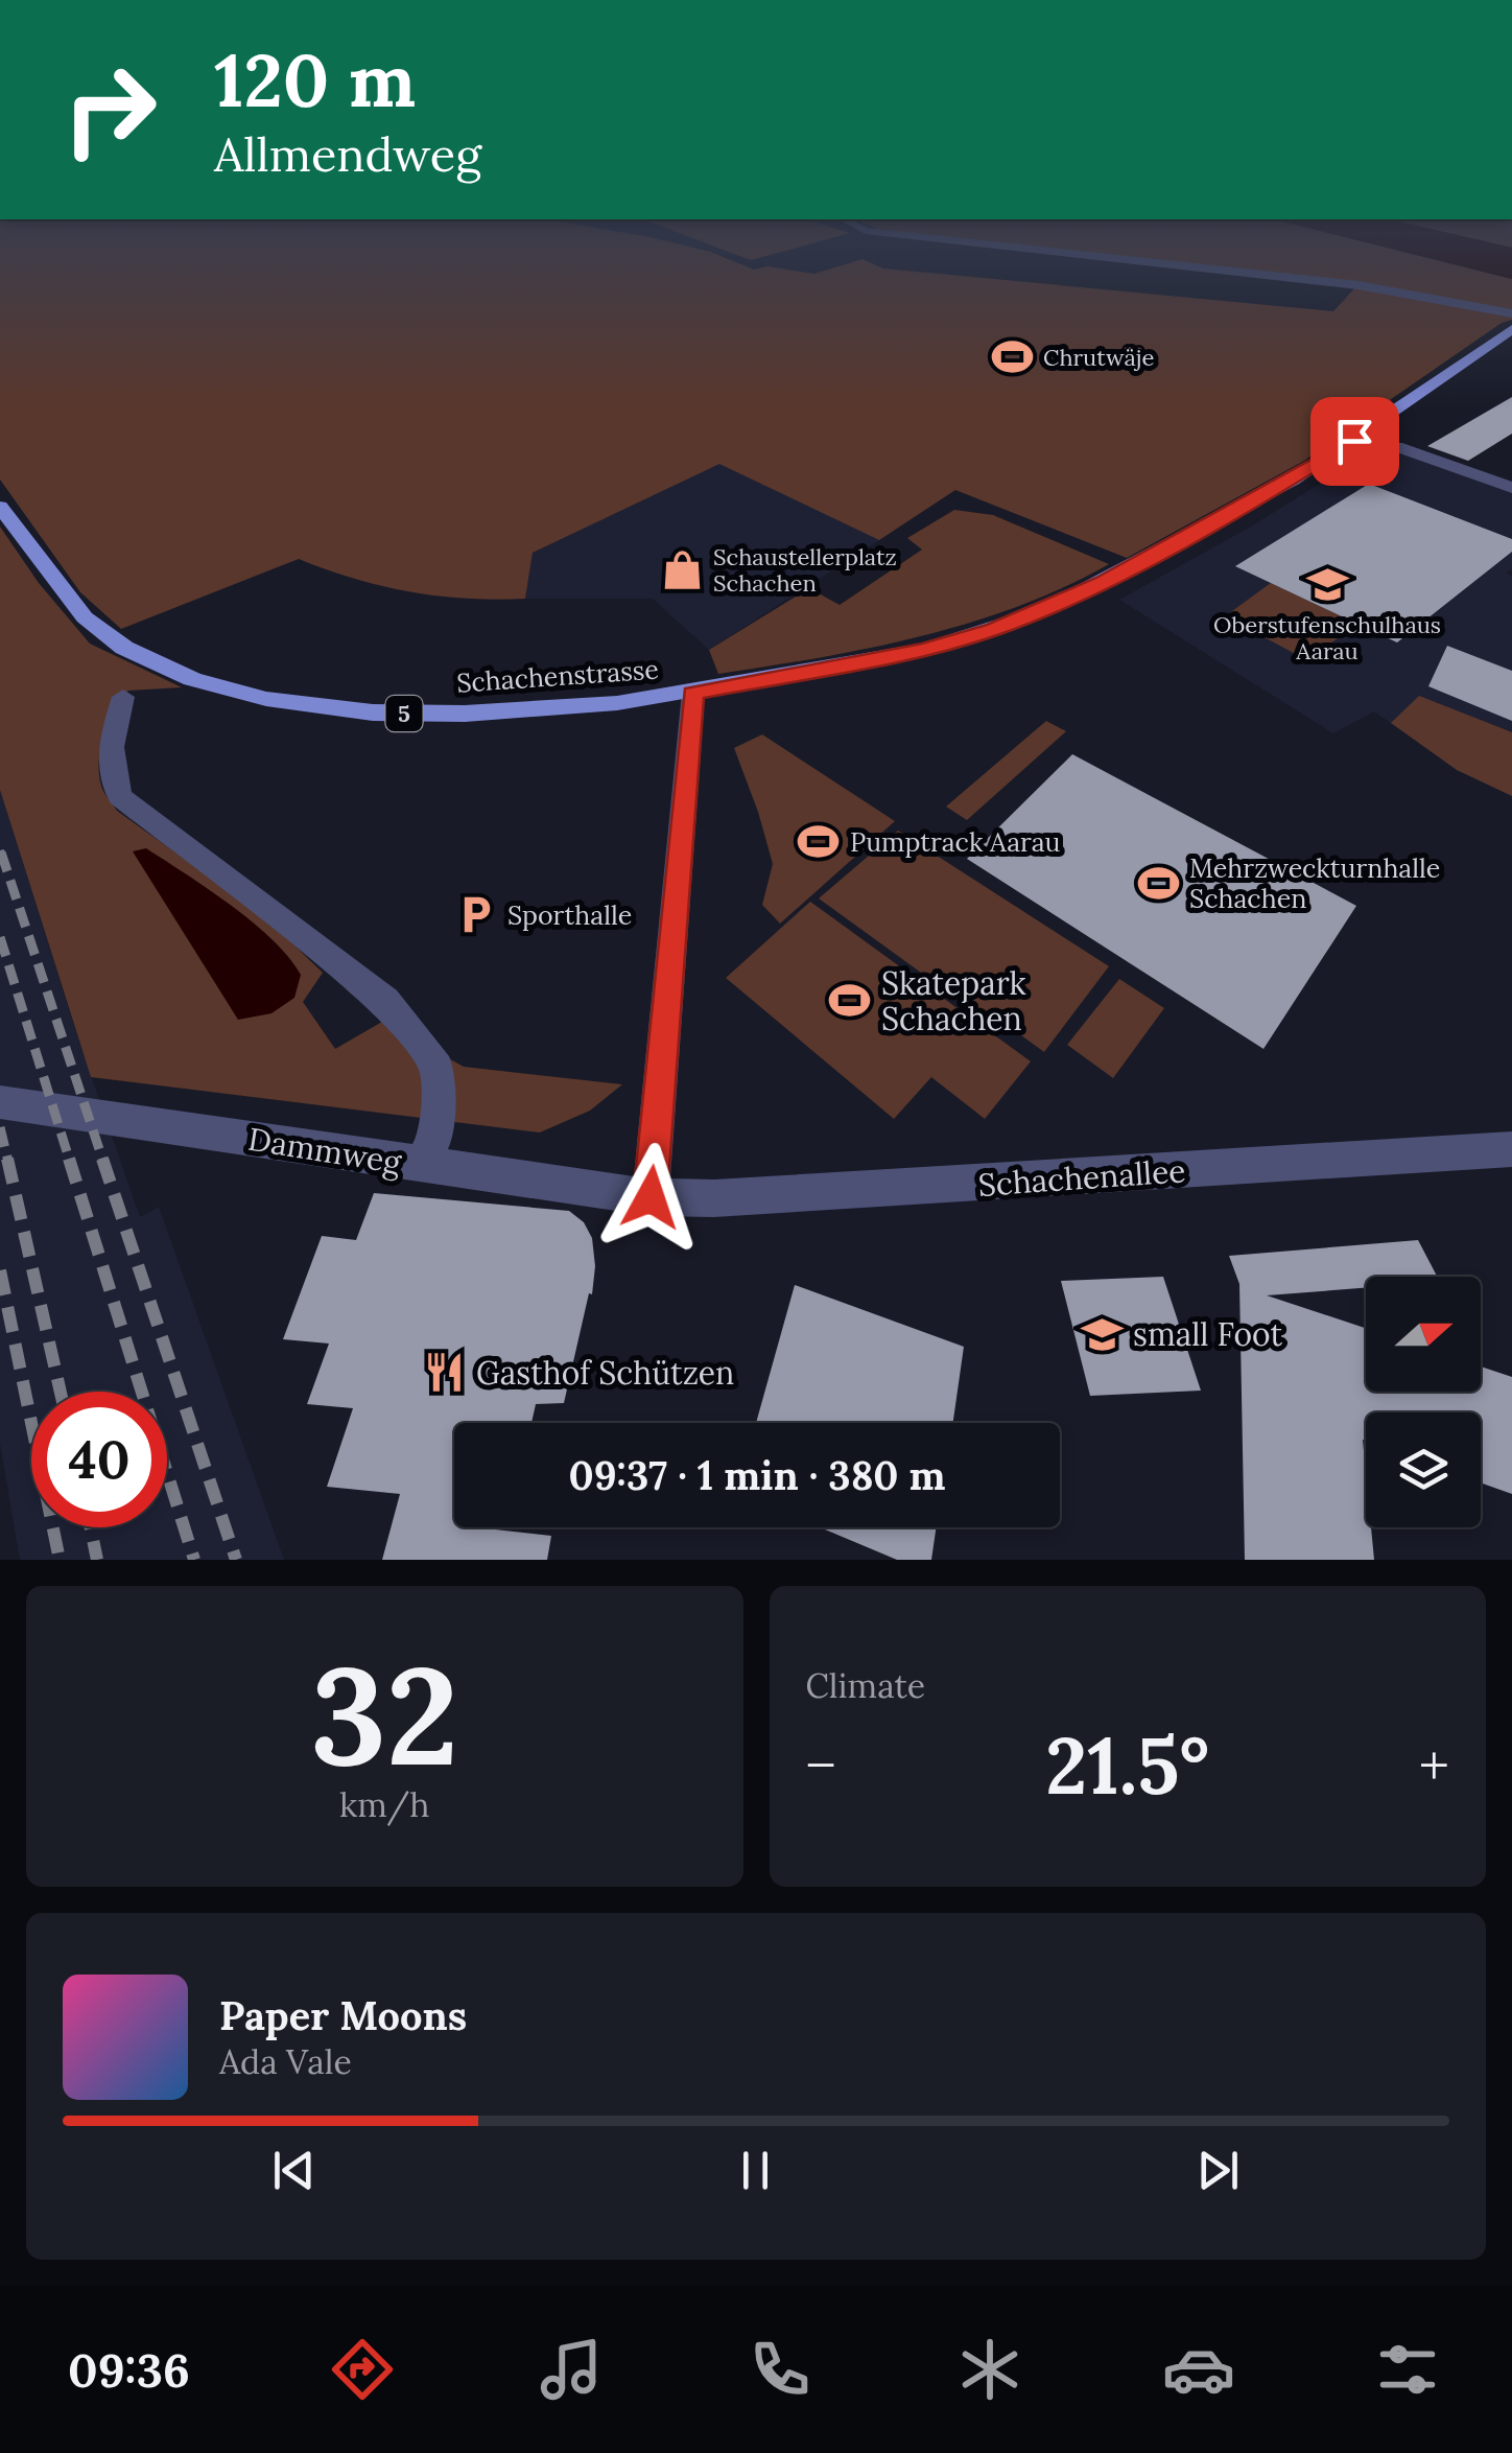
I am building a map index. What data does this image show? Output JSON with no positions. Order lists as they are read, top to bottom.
{
  "streets": {
    "main road": ["Schachenstrasse", "5"],
    "street": ["Dammweg", "Schachenallee"]
  },
  "crossings": [
    ["Schachenstrasse", "5"],
    ["Dammweg", "Schachenallee"]
  ],
  "places": {
    "sports": [
      "Chrutwäje",
      "Pumptrack Aarau",
      "Mehrzweckturnhalle Schachen",
      "Skatepark Schachen"
    ],
    "shop": ["Schaustellerplatz Schachen"],
    "school or university": ["Oberstufenschulhaus Aarau", "small Foot"],
    "parking": ["Sporthalle"],
    "restaurant": ["Gasthof Schützen"]
  },
  "north": "right",
  "page": {
    "turn": ["120 m", "Allmendweg"],
    "limit": "40",
    "trip": "09:37 · 1 min · 380 m",
    "tile": [
      ["32", "km/h"],
      "Climate"
    ],
    "heat": ["−", "21.5°", "+"],
    "song": ["Paper Moons", "Ada Vale"],
    "tabs": "09:36"
  }
}
